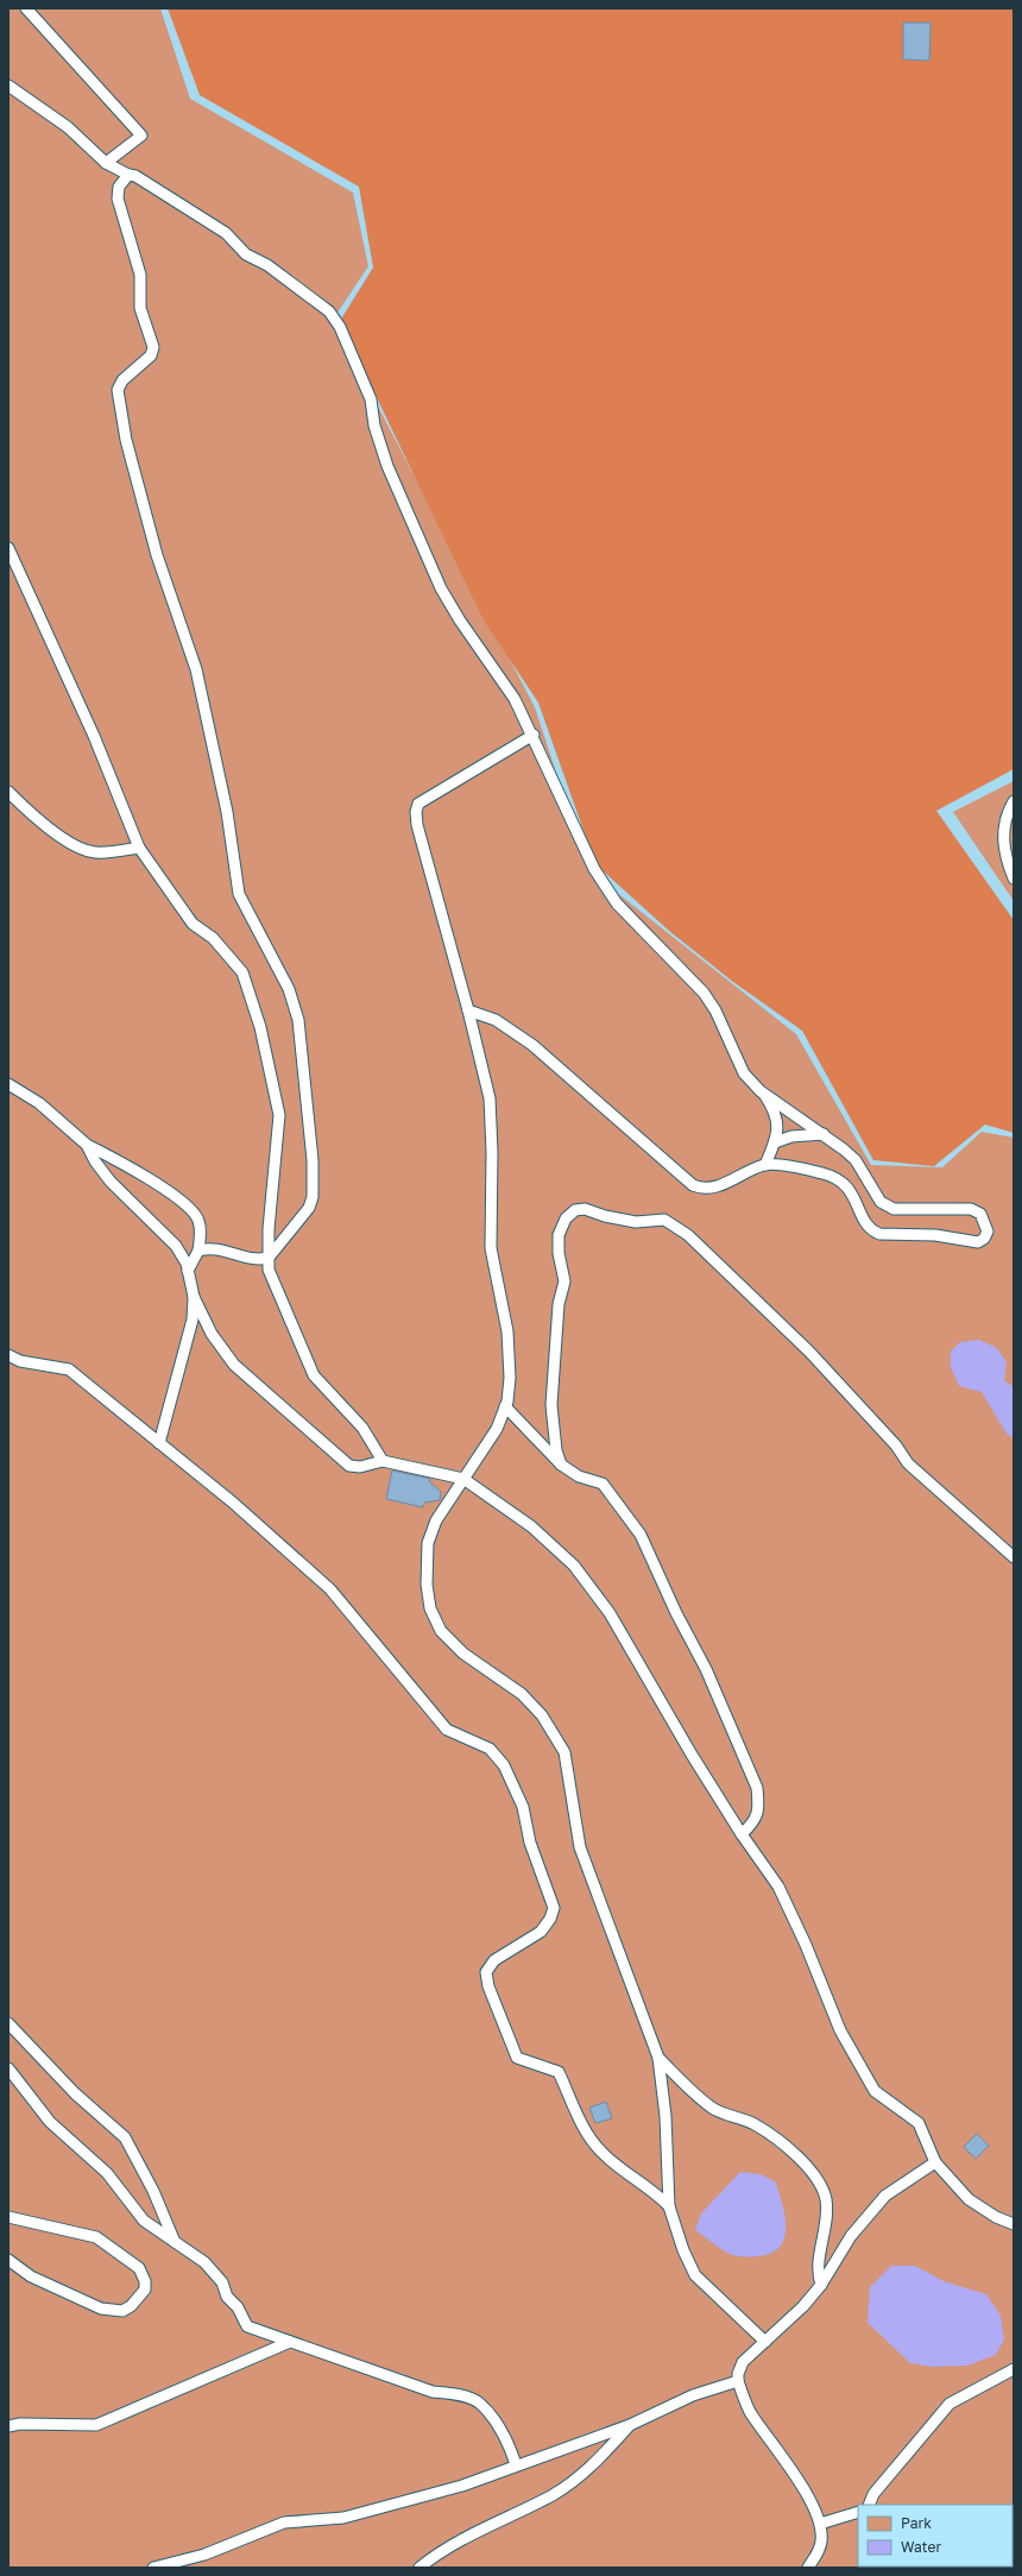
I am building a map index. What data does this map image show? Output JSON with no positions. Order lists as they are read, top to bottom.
{
  "legend": ["Park", "Water"]
}
